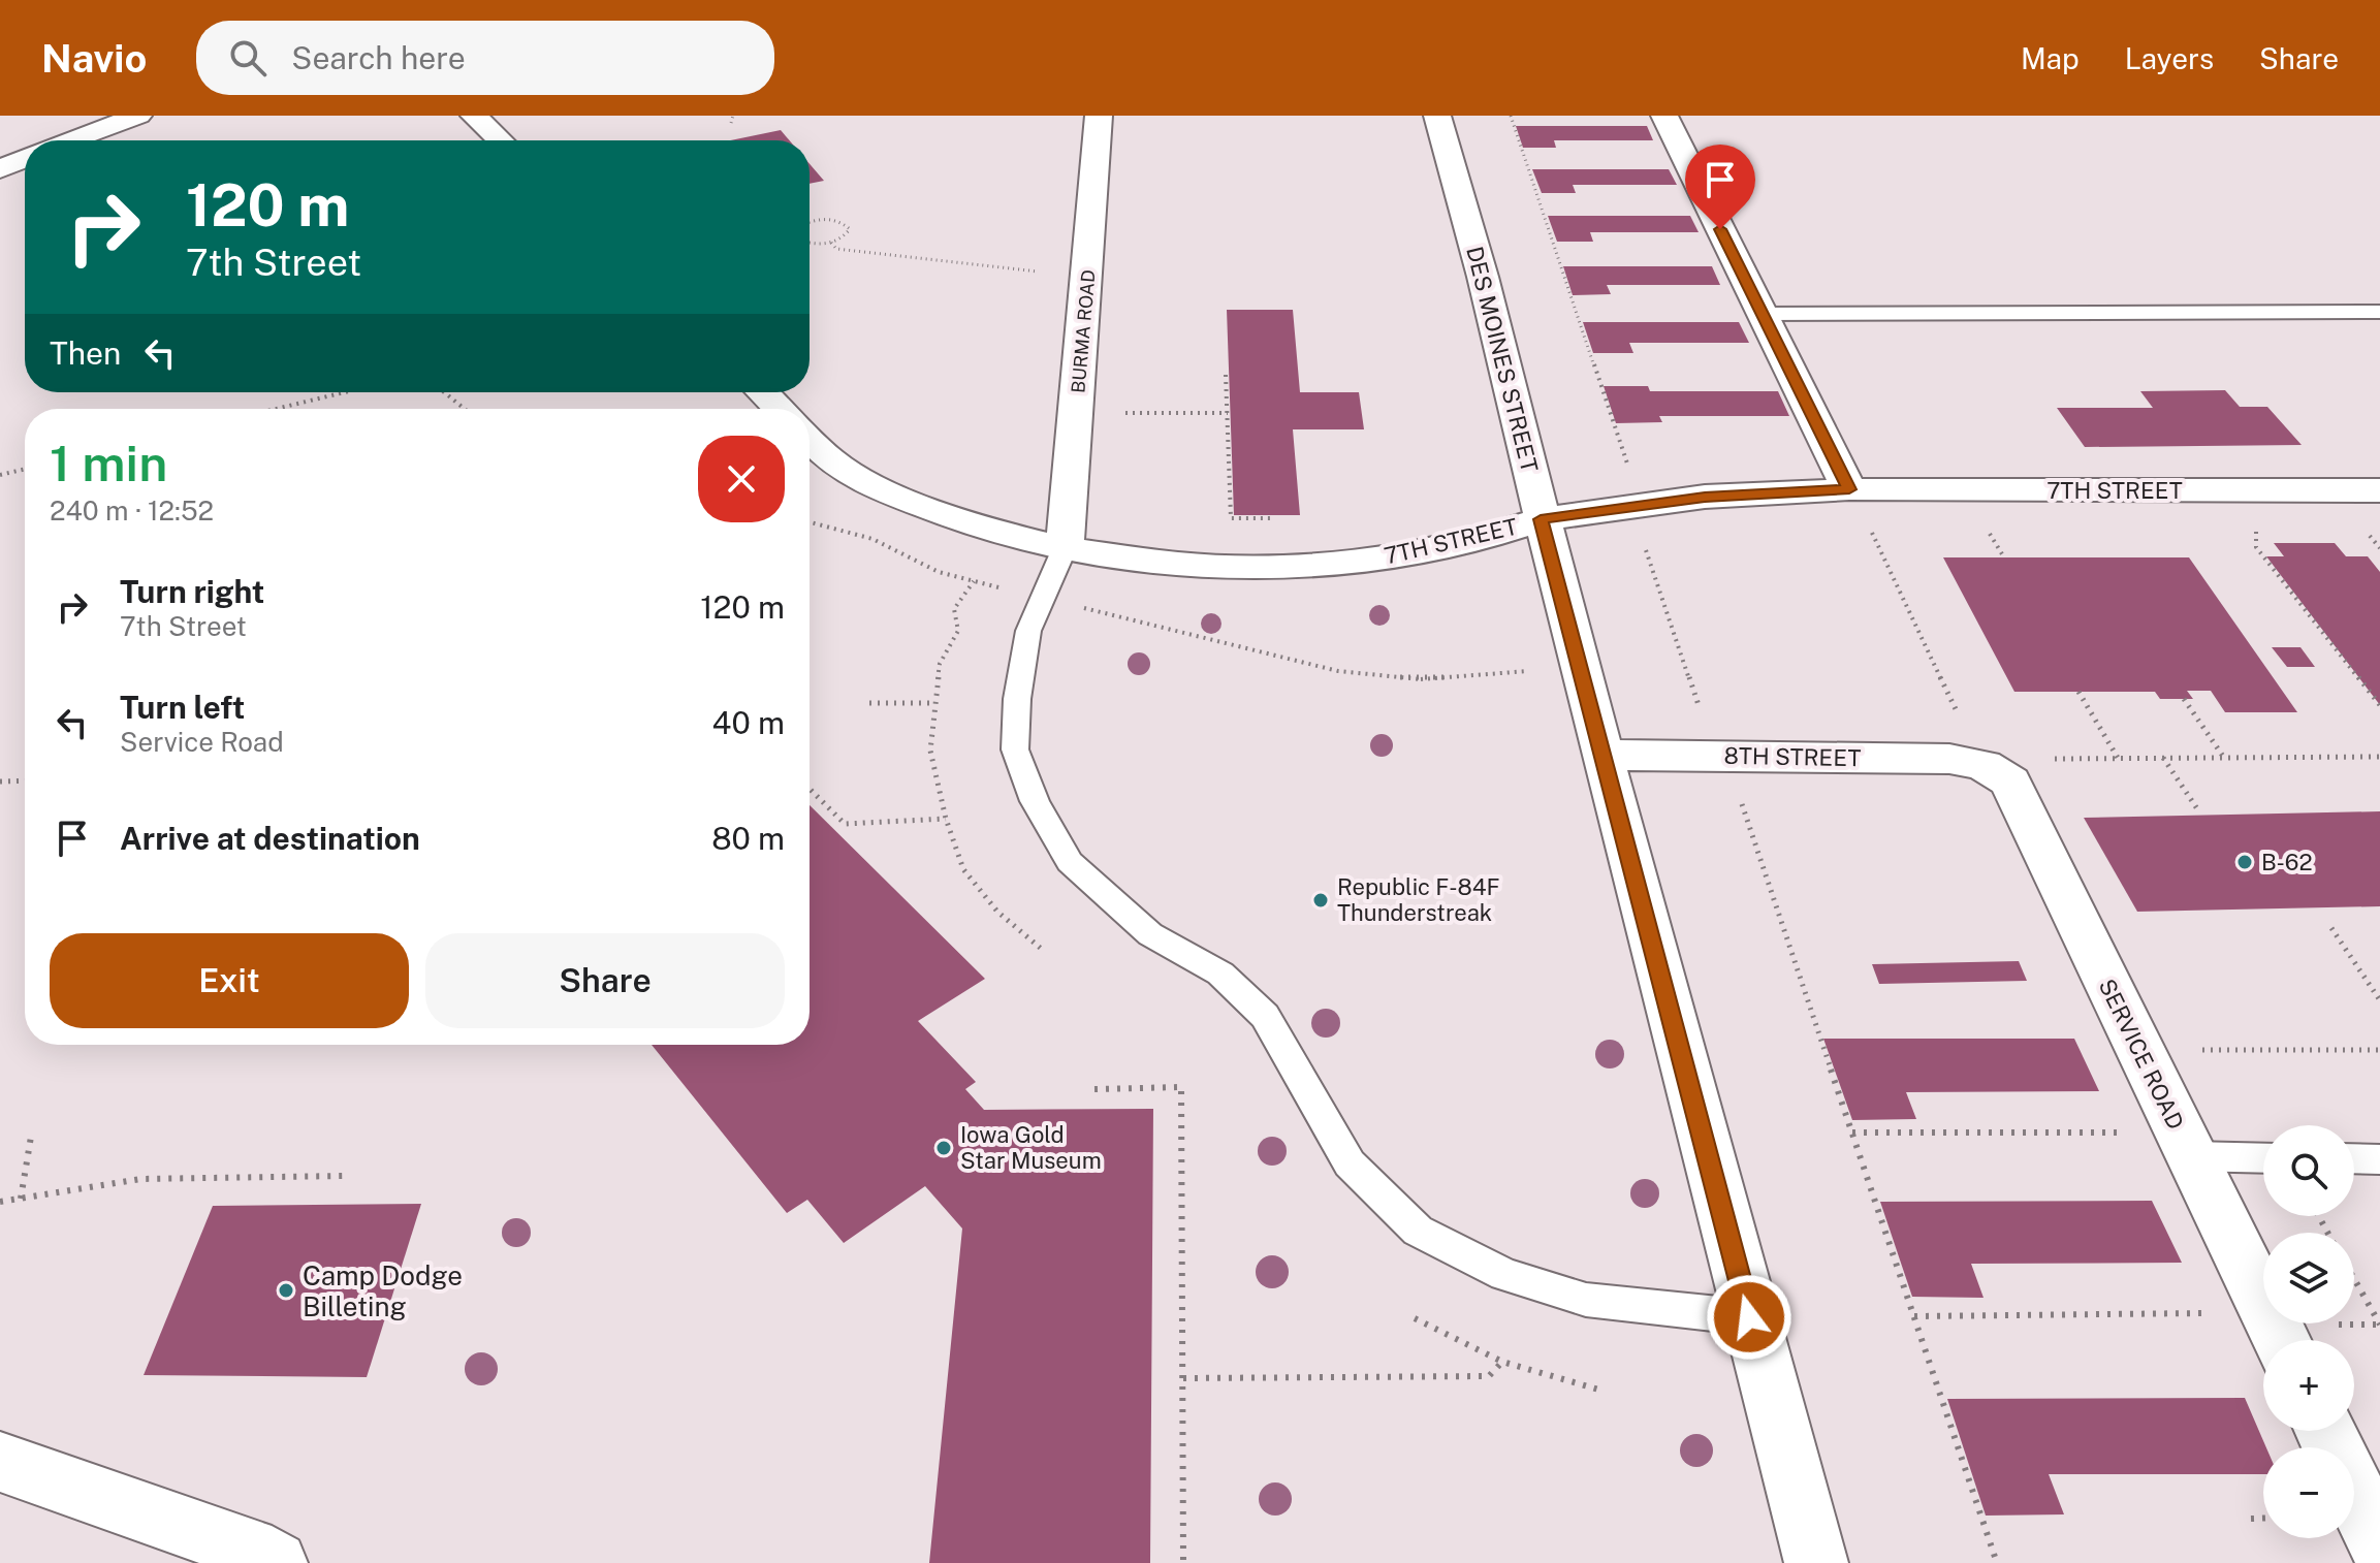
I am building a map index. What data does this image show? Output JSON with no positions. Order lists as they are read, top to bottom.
{
  "streets": {
    "street": [
      "BURMA ROAD",
      "DES MOINES STREET",
      "7TH STREET",
      "8TH STREET",
      "SERVICE ROAD"
    ]
  },
  "crossings": [
    ["BURMA ROAD", "7TH STREET"],
    ["DES MOINES STREET", "7TH STREET"],
    ["DES MOINES STREET", "8TH STREET"],
    ["8TH STREET", "SERVICE ROAD"]
  ],
  "places": [
    "B-62",
    "Republic F-84F Thunderstreak",
    "Iowa Gold Star Museum",
    "Camp Dodge Billeting"
  ],
  "page": {
    "header": "Navio",
    "search": "Search here",
    "nav": ["Map", "Layers", "Share"],
    "turn": ["120 m", "7th Street"],
    "then": "Then",
    "heading": ["1 min", "240 m · 12:52"],
    "list": [
      {
        "name": "Turn right",
        "note": "7th Street",
        "value": "120 m"
      },
      {
        "name": "Turn left",
        "note": "Service Road",
        "value": "40 m"
      },
      {
        "name": "Arrive at destination",
        "value": "80 m"
      }
    ],
    "buttons": ["Exit", "Share"],
    "map_buttons": ["+", "−"]
  }
}
